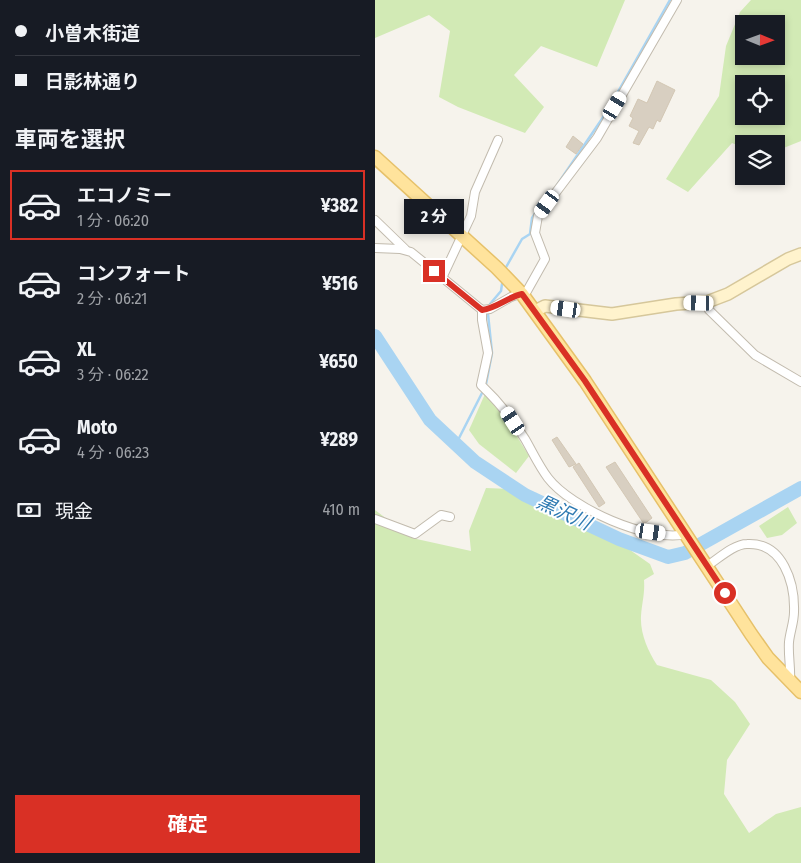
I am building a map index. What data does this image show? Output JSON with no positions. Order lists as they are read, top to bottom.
{
  "water": ["黒沢川"],
  "north": "right",
  "page": {
    "banner": ["小曽木街道", "日影林通り"],
    "heading": "車両を選択",
    "list": [
      {
        "name": "エコノミー",
        "note": "1 分 · 06:20",
        "value": "¥382"
      },
      {
        "name": "コンフォート",
        "note": "2 分 · 06:21",
        "value": "¥516"
      },
      {
        "name": "XL",
        "note": "3 分 · 06:22",
        "value": "¥650"
      },
      {
        "name": "Moto",
        "note": "4 分 · 06:23",
        "value": "¥289"
      }
    ],
    "bubble": "2 分",
    "pay": ["現金", "410 m"],
    "buttons": "確定"
  }
}
